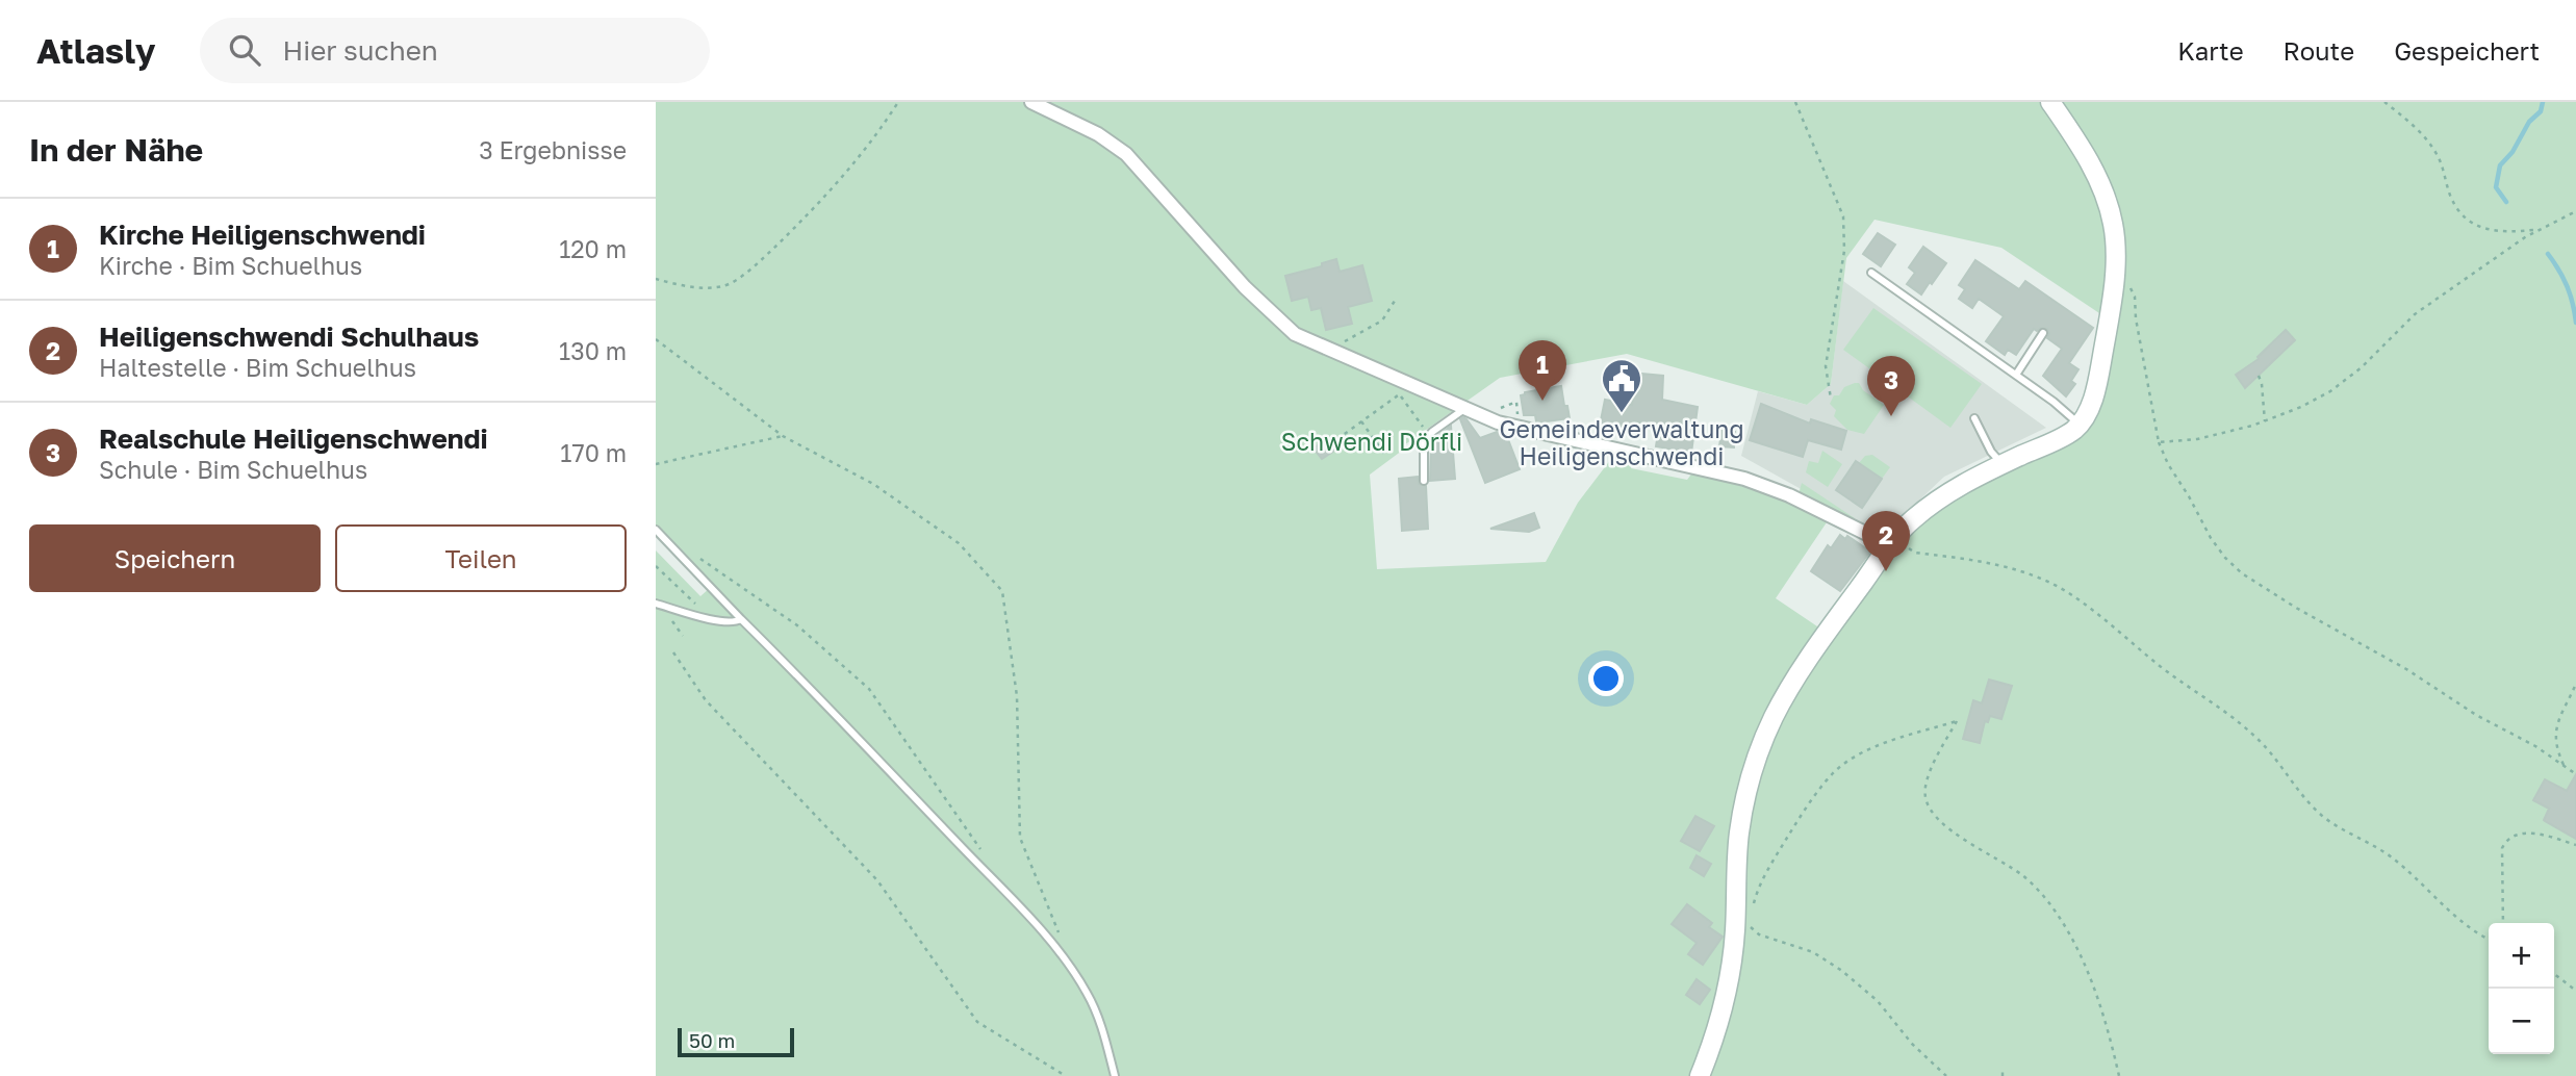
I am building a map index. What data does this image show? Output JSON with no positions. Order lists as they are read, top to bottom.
{
  "parks": ["Schwendi Dörfli"],
  "places": {
    "public building": ["Gemeindeverwaltung Heiligenschwendi"]
  },
  "scale_bar": "50 m",
  "page": {
    "header": "Atlasly",
    "search": "Hier suchen",
    "nav": ["Karte", "Route", "Gespeichert"],
    "heading": ["In der Nähe", "3 Ergebnisse"],
    "list": [
      {
        "mark": "1",
        "name": "Kirche Heiligenschwendi",
        "note": "Kirche · Bim Schuelhus",
        "value": "120 m"
      },
      {
        "mark": "2",
        "name": "Heiligenschwendi Schulhaus",
        "note": "Haltestelle · Bim Schuelhus",
        "value": "130 m"
      },
      {
        "mark": "3",
        "name": "Realschule Heiligenschwendi",
        "note": "Schule · Bim Schuelhus",
        "value": "170 m"
      }
    ],
    "pins": ["1", "3", "2"],
    "buttons": ["Speichern", "Teilen"],
    "map_buttons": ["+", "−"],
    "scale": "50 m"
  }
}
